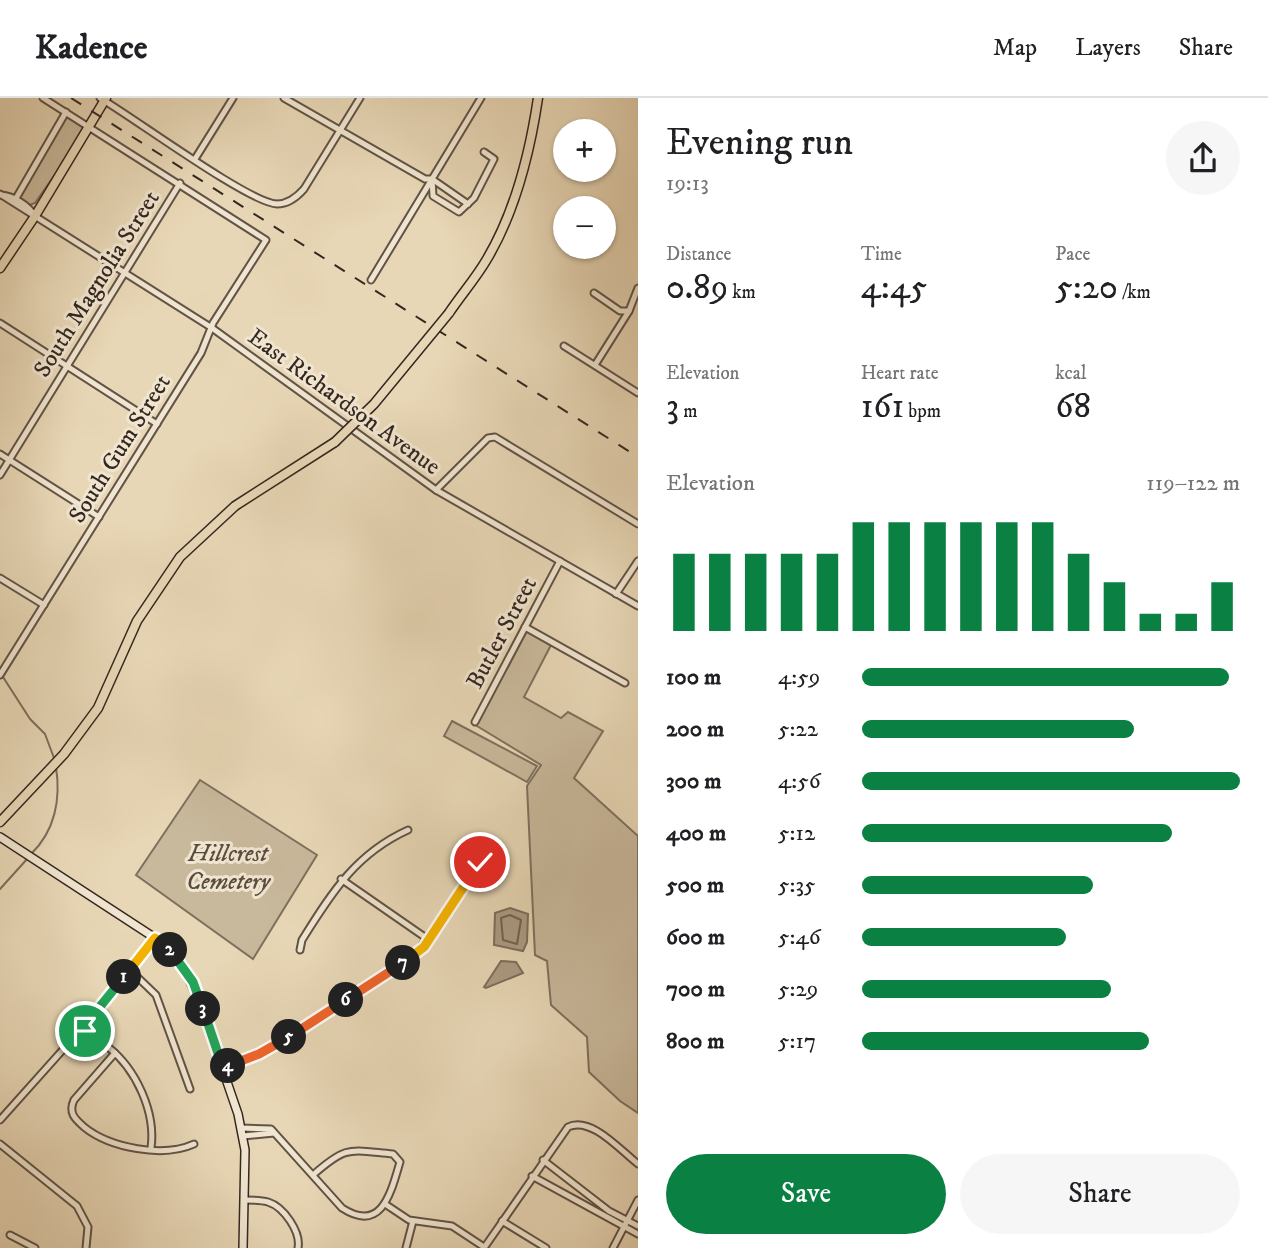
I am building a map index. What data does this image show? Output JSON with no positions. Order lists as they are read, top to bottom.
{
  "streets": {
    "street": [
      "South Magnolia Street",
      "East Richardson Avenue",
      "South Gum Street",
      "Butler Street"
    ]
  },
  "crossings": [
    ["South Magnolia Street", "East Richardson Avenue"],
    ["South Magnolia Street", "South Gum Street"],
    ["East Richardson Avenue", "South Gum Street"],
    ["East Richardson Avenue", "Butler Street"]
  ],
  "parks": ["Hillcrest Cemetery"],
  "page": {
    "header": "Kadence",
    "nav": ["Map", "Layers", "Share"],
    "heading": ["Evening run", "19:13"],
    "map_buttons": ["+", "−"],
    "stats": [
      ["Distance", "0.89 km"],
      ["Time", "4:45"],
      ["Pace", "5:20 /km"],
      ["Elevation", "3 m"],
      ["Heart rate", "161 bpm"],
      ["kcal", "68"]
    ],
    "chart": ["Elevation", "119–122 m"],
    "list": [
      {
        "name": "100 m",
        "note": "4:59"
      },
      {
        "name": "200 m",
        "note": "5:22"
      },
      {
        "name": "300 m",
        "note": "4:56"
      },
      {
        "name": "400 m",
        "note": "5:12"
      },
      {
        "name": "500 m",
        "note": "5:35"
      },
      {
        "name": "600 m",
        "note": "5:46"
      },
      {
        "name": "700 m",
        "note": "5:29"
      },
      {
        "name": "800 m",
        "note": "5:17"
      }
    ],
    "pins": [
      "2",
      "7",
      "1",
      "6",
      "3",
      "5",
      "4"
    ],
    "buttons": ["Save", "Share"]
  }
}
